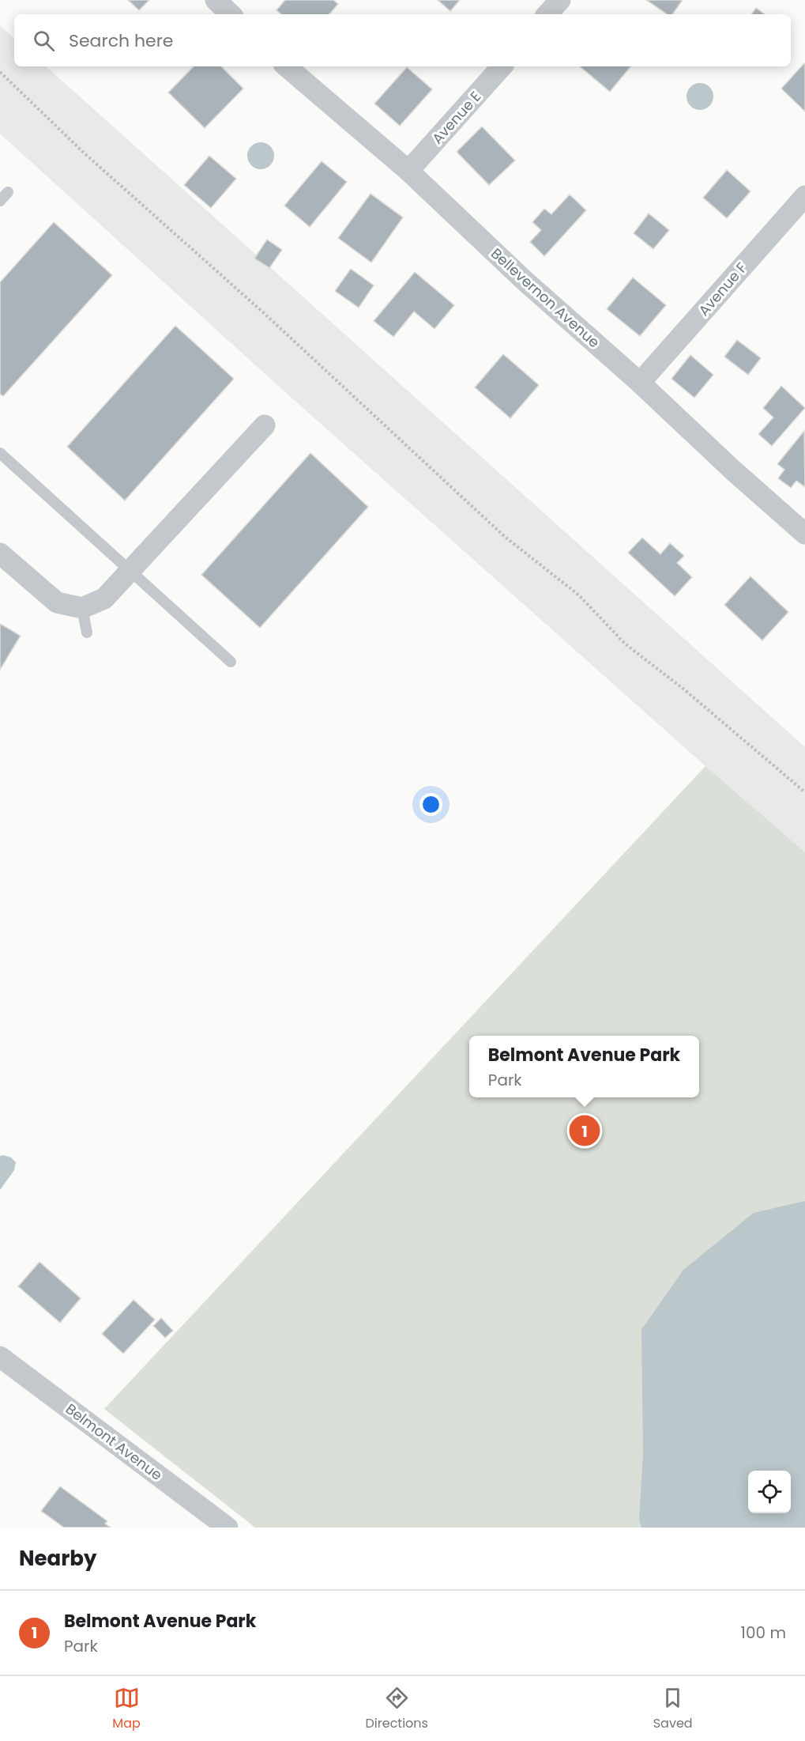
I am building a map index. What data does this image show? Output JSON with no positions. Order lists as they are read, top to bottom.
{
  "streets": {
    "street": [
      "Avenue E",
      "Avenue F",
      "Bellevernon Avenue",
      "Belmont Avenue"
    ]
  },
  "crossings": [
    ["Avenue E", "Bellevernon Avenue"],
    ["Avenue F", "Bellevernon Avenue"]
  ],
  "page": {
    "search": "Search here",
    "popup": ["Belmont Avenue Park", "Park"],
    "pins": "1",
    "heading": "Nearby",
    "list": [
      {
        "mark": "1",
        "name": "Belmont Avenue Park",
        "note": "Park",
        "value": "100 m"
      }
    ],
    "nav": ["Map", "Directions", "Saved"]
  }
}
